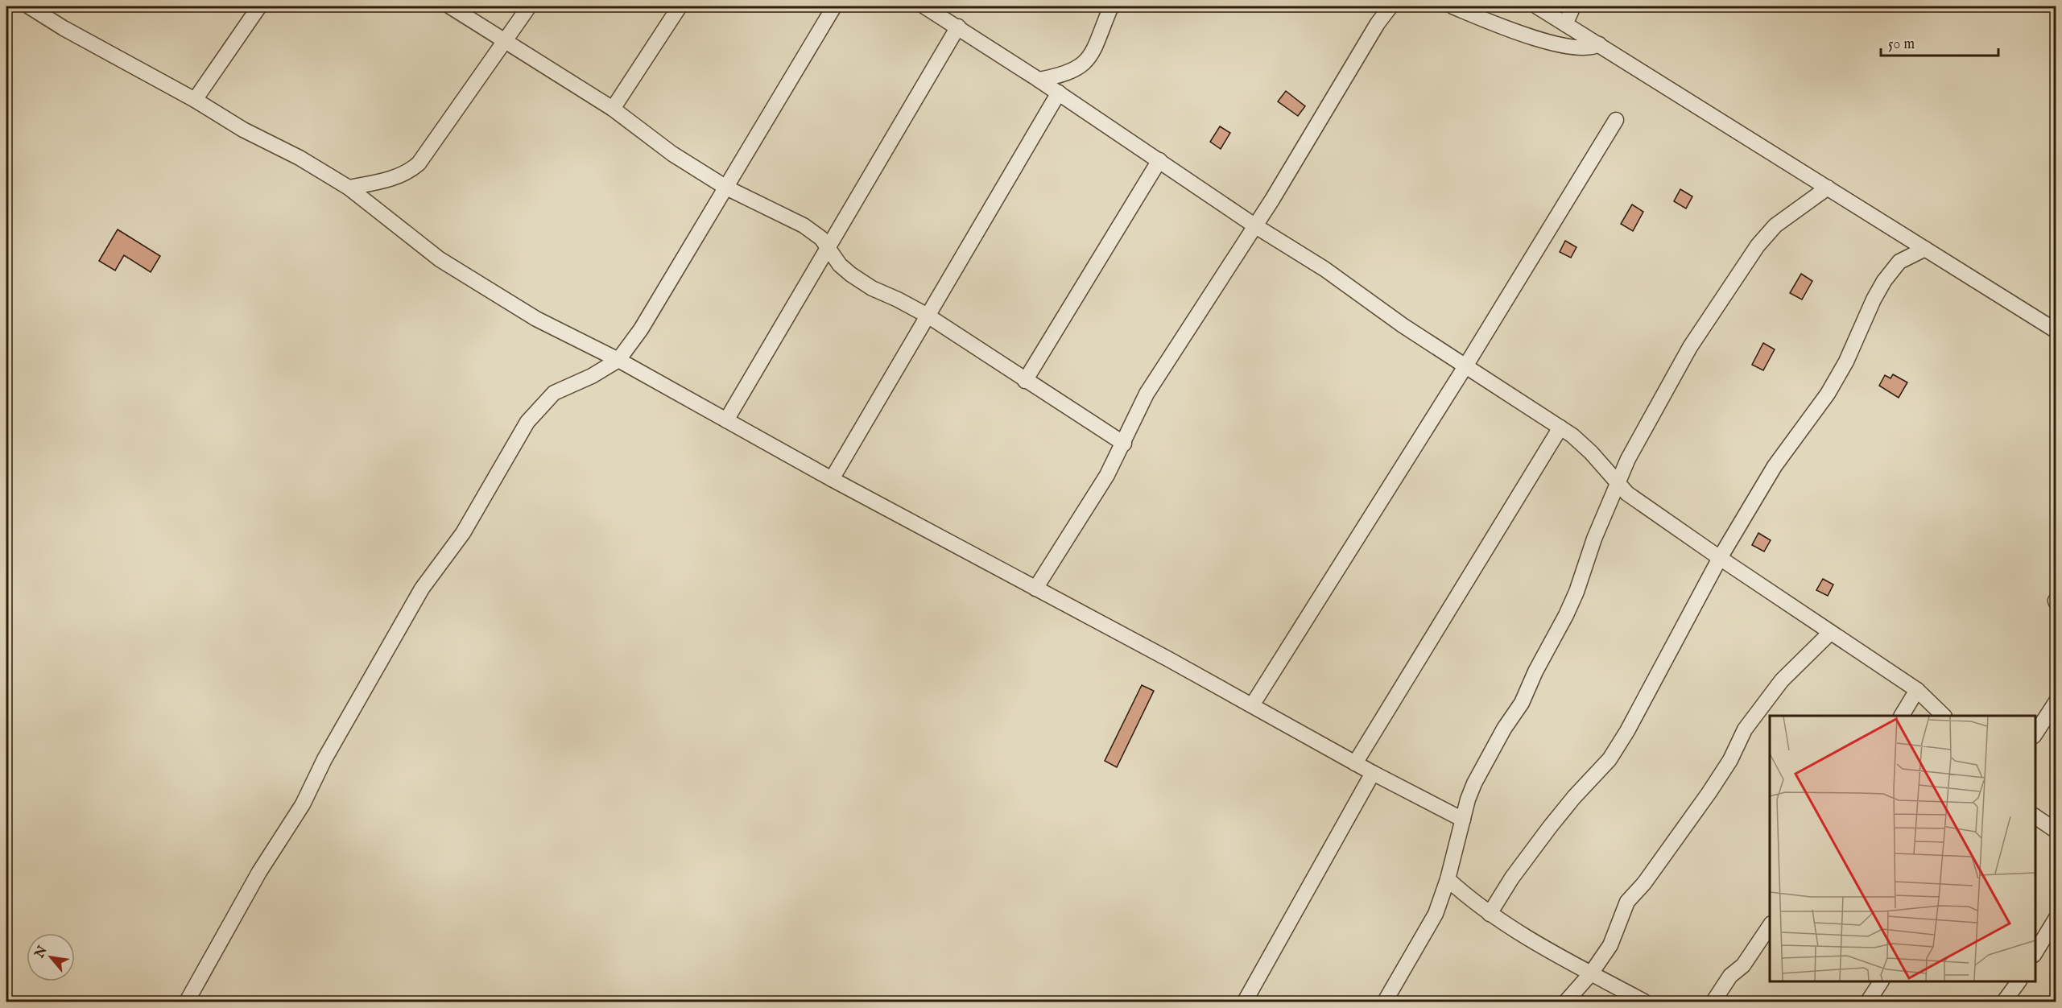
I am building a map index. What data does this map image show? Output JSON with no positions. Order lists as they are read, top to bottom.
{
  "scale_bar": "50 m",
  "north": "top left"
}
